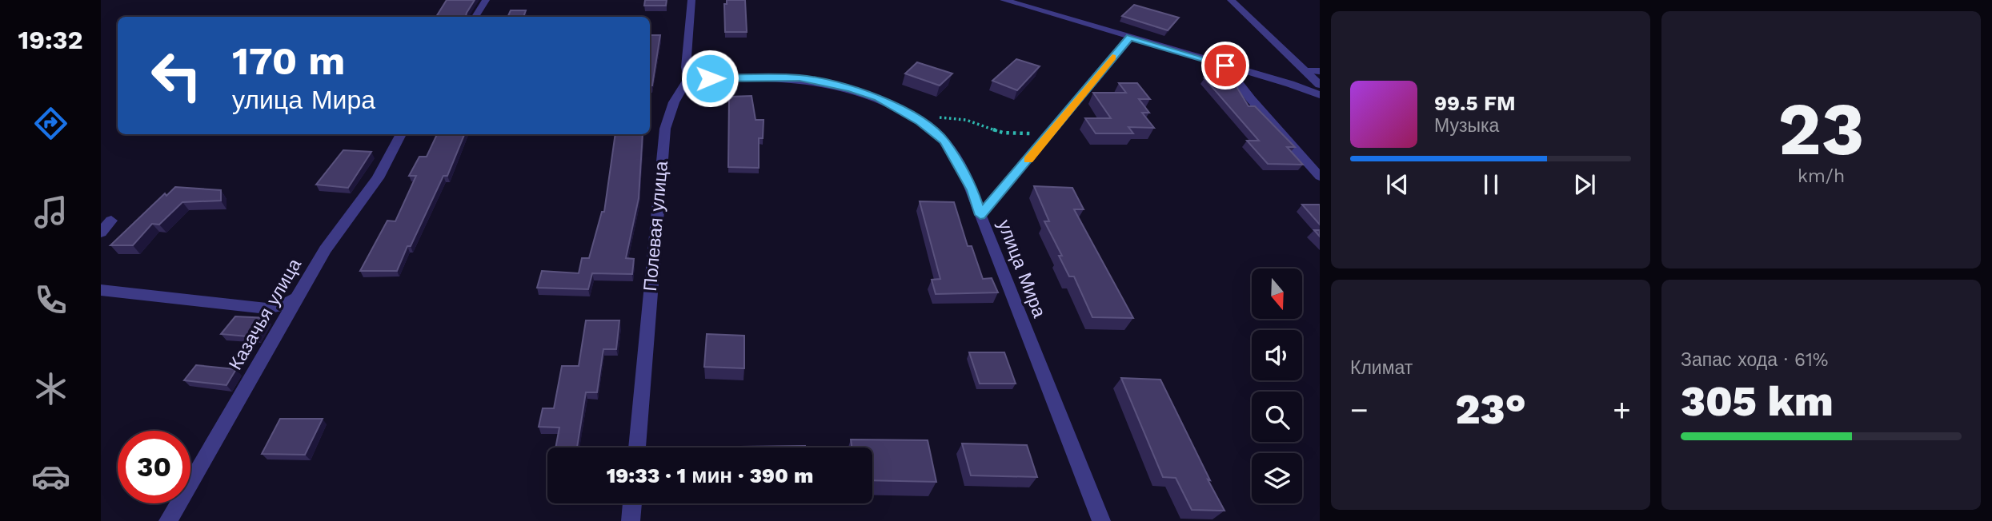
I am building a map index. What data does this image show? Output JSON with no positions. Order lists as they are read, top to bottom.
{
  "streets": {
    "street": ["Полевая улица", "улица Мира", "Казачья улица"]
  },
  "north": "bottom",
  "page": {
    "tabs": "19:32",
    "tile": [
      ["23", "km/h"],
      "Климат",
      ["Запас хода · 61%", "305 km"]
    ],
    "turn": ["170 m", "улица Мира"],
    "song": ["99.5 FM", "Музыка"],
    "heat": ["−", "23°", "+"],
    "limit": "30",
    "trip": "19:33 · 1 мин · 390 m"
  }
}
